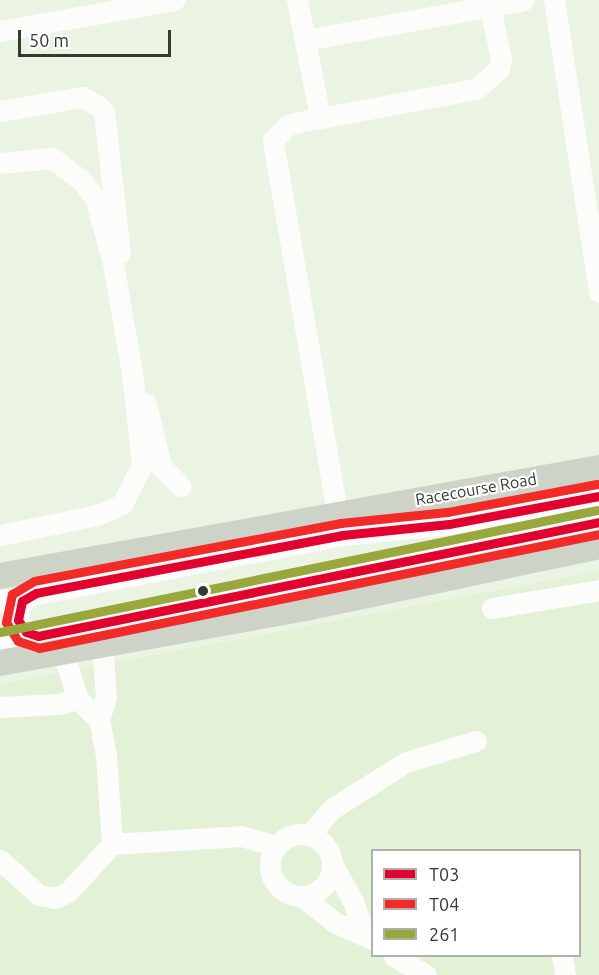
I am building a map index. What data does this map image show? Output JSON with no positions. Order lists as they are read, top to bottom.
{
  "streets": {
    "main road": ["Racecourse Road"]
  },
  "lines": ["transit line T04", "transit line T03", "transit line 261"],
  "legend": ["T03", "T04", "261"],
  "scale_bar": "50 m"
}
